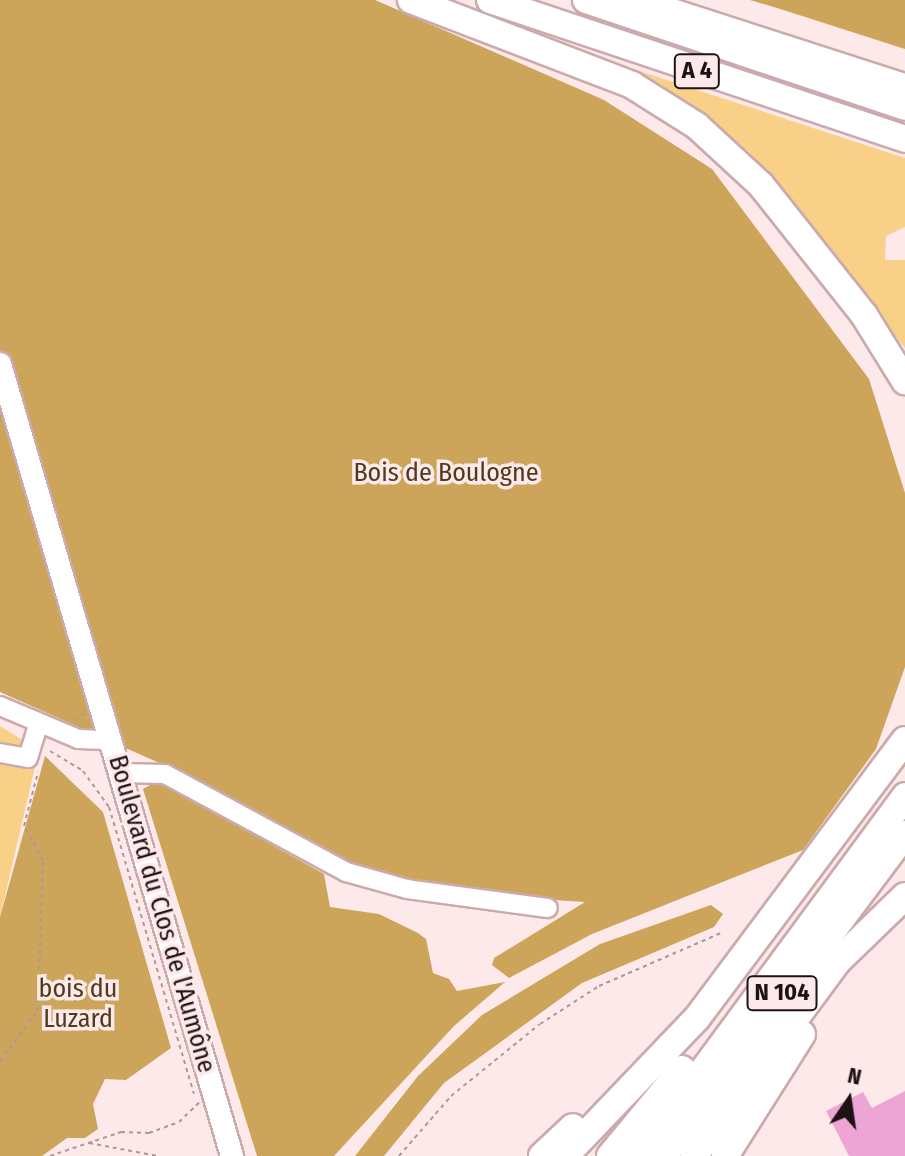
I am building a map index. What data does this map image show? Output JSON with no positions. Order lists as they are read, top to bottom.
{
  "streets": {
    "highway": ["A 4", "N 104"],
    "main road": ["Boulevard du Clos de l'Aumône"]
  },
  "parks": ["Bois de Boulogne", "bois du Luzard"],
  "north": "top"
}
